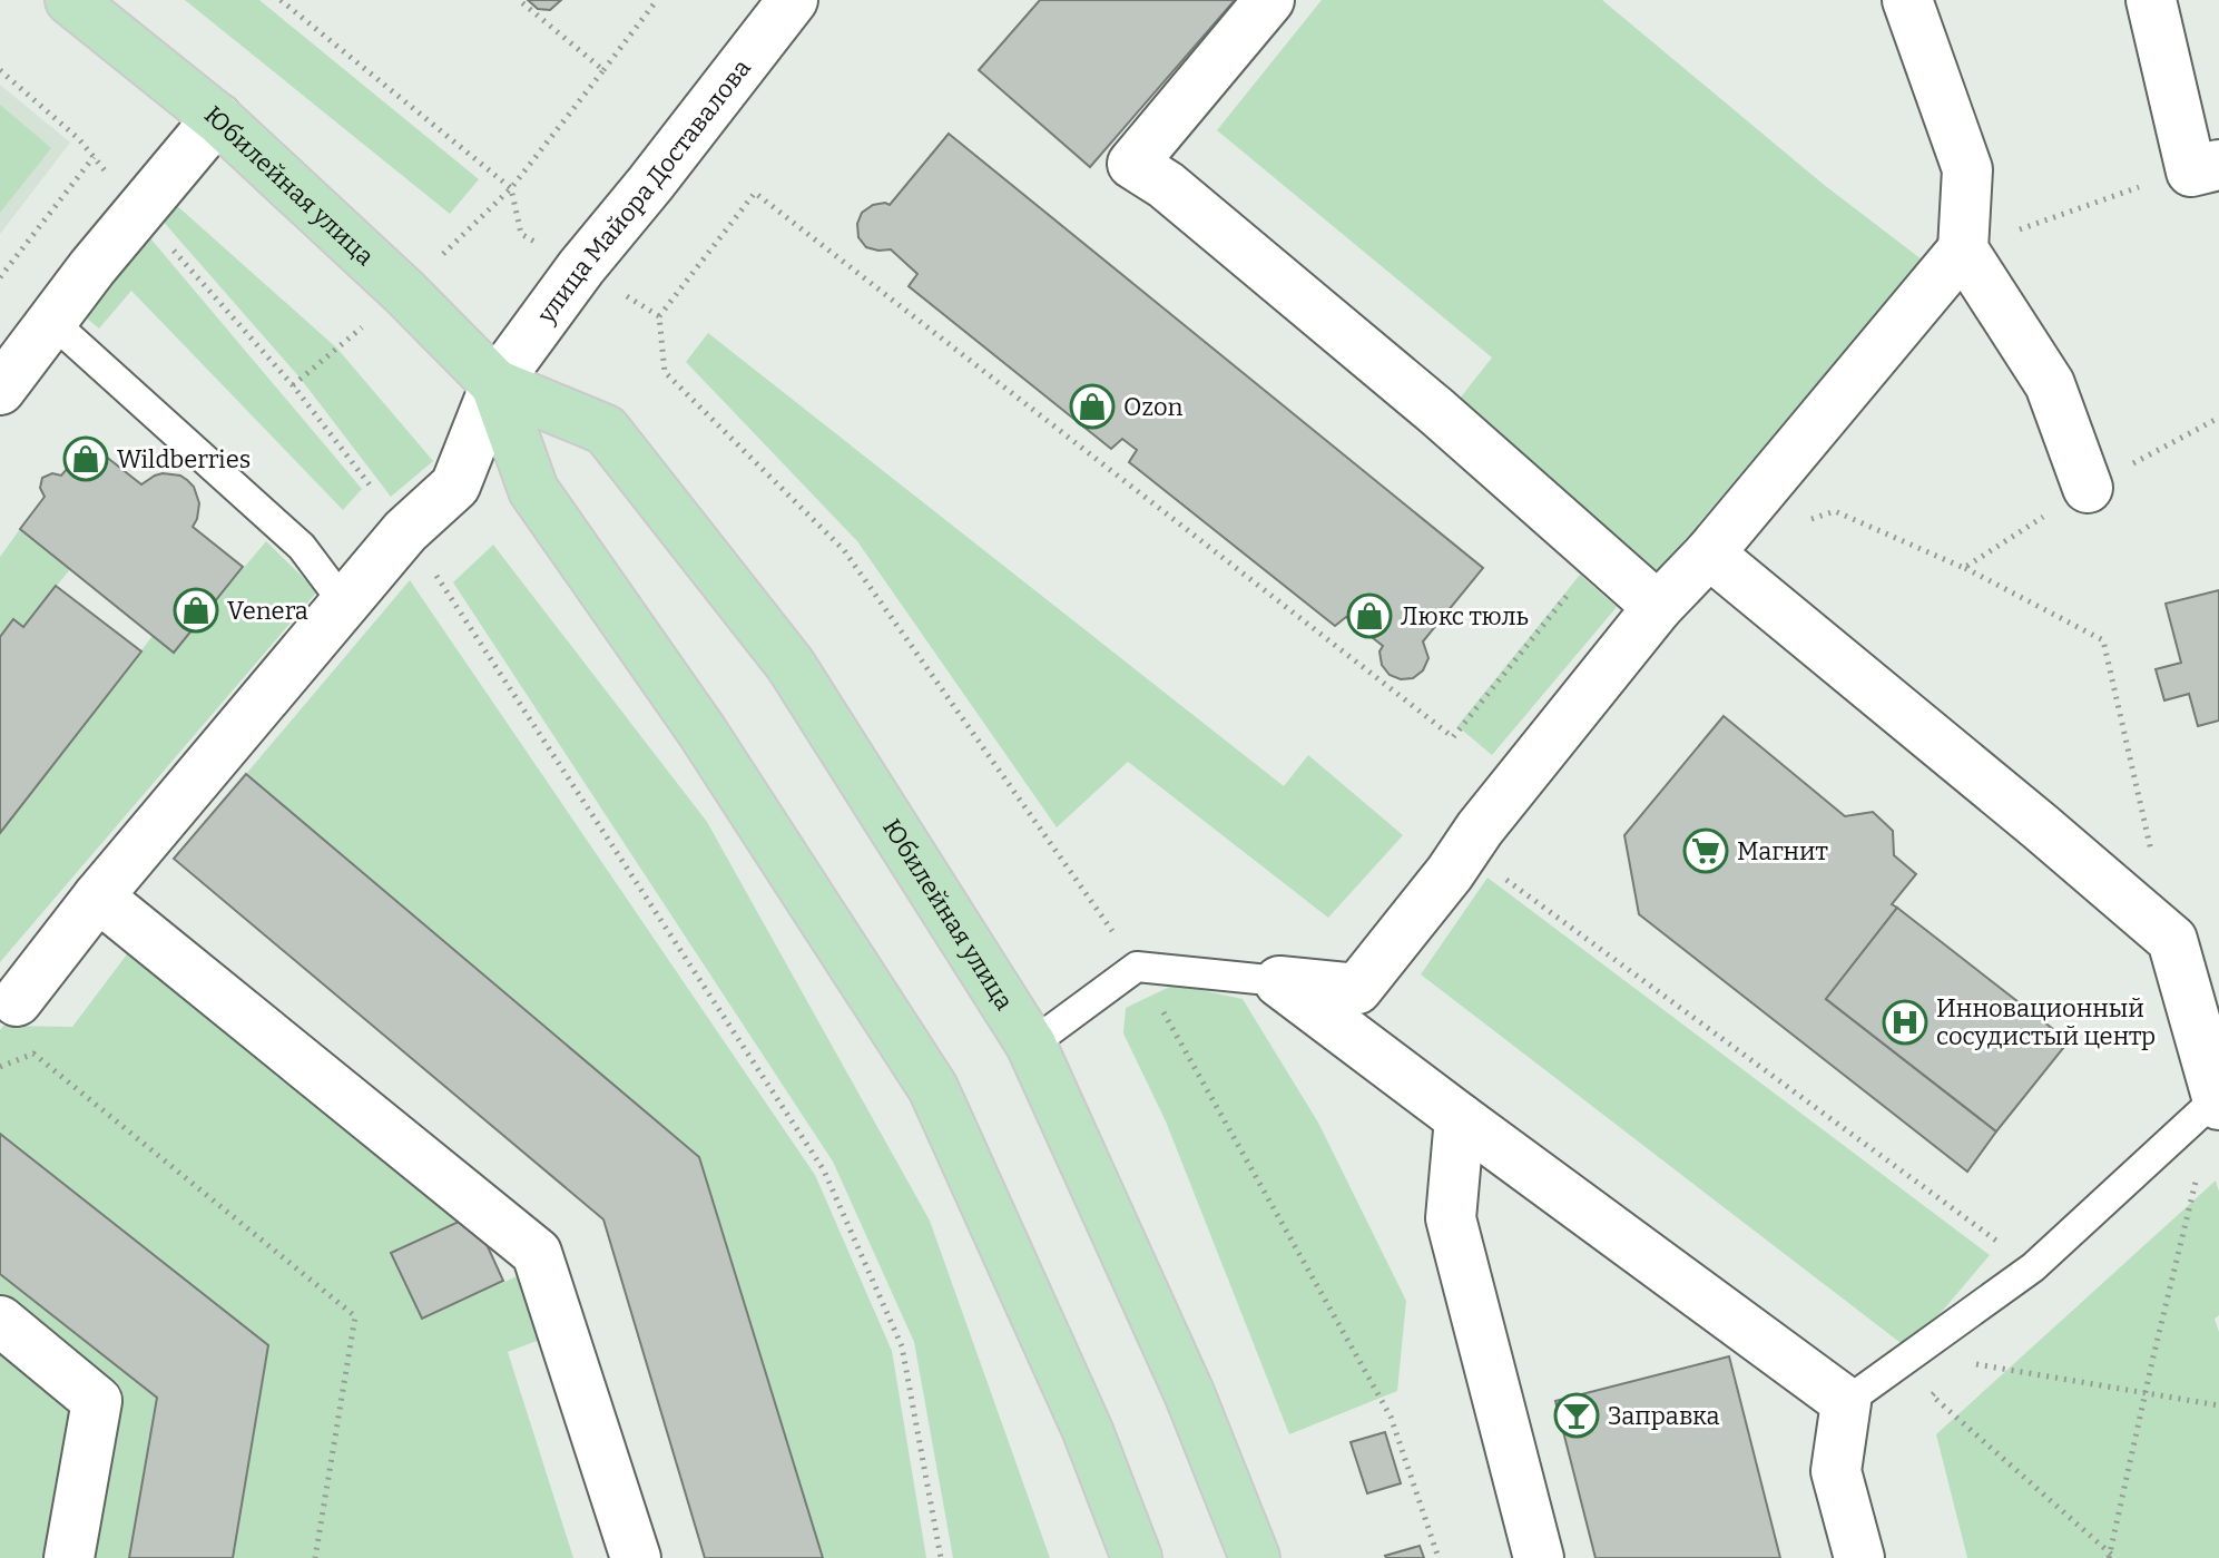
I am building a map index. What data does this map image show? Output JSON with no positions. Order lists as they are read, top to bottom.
{
  "streets": {
    "main road": ["Юбилейная улица"],
    "street": ["улица Майора Доставалова"]
  },
  "crossings": [
    ["Юбилейная улица", "улица Майора Доставалова"]
  ],
  "places": {
    "shop": [
      "Ozon",
      "Wildberries",
      "Venera",
      "Люкс тюль"
    ],
    "supermarket": ["Магнит"],
    "hospital": ["Инновационный сосудистый центр"],
    "bar": ["Заправка"]
  }
}
